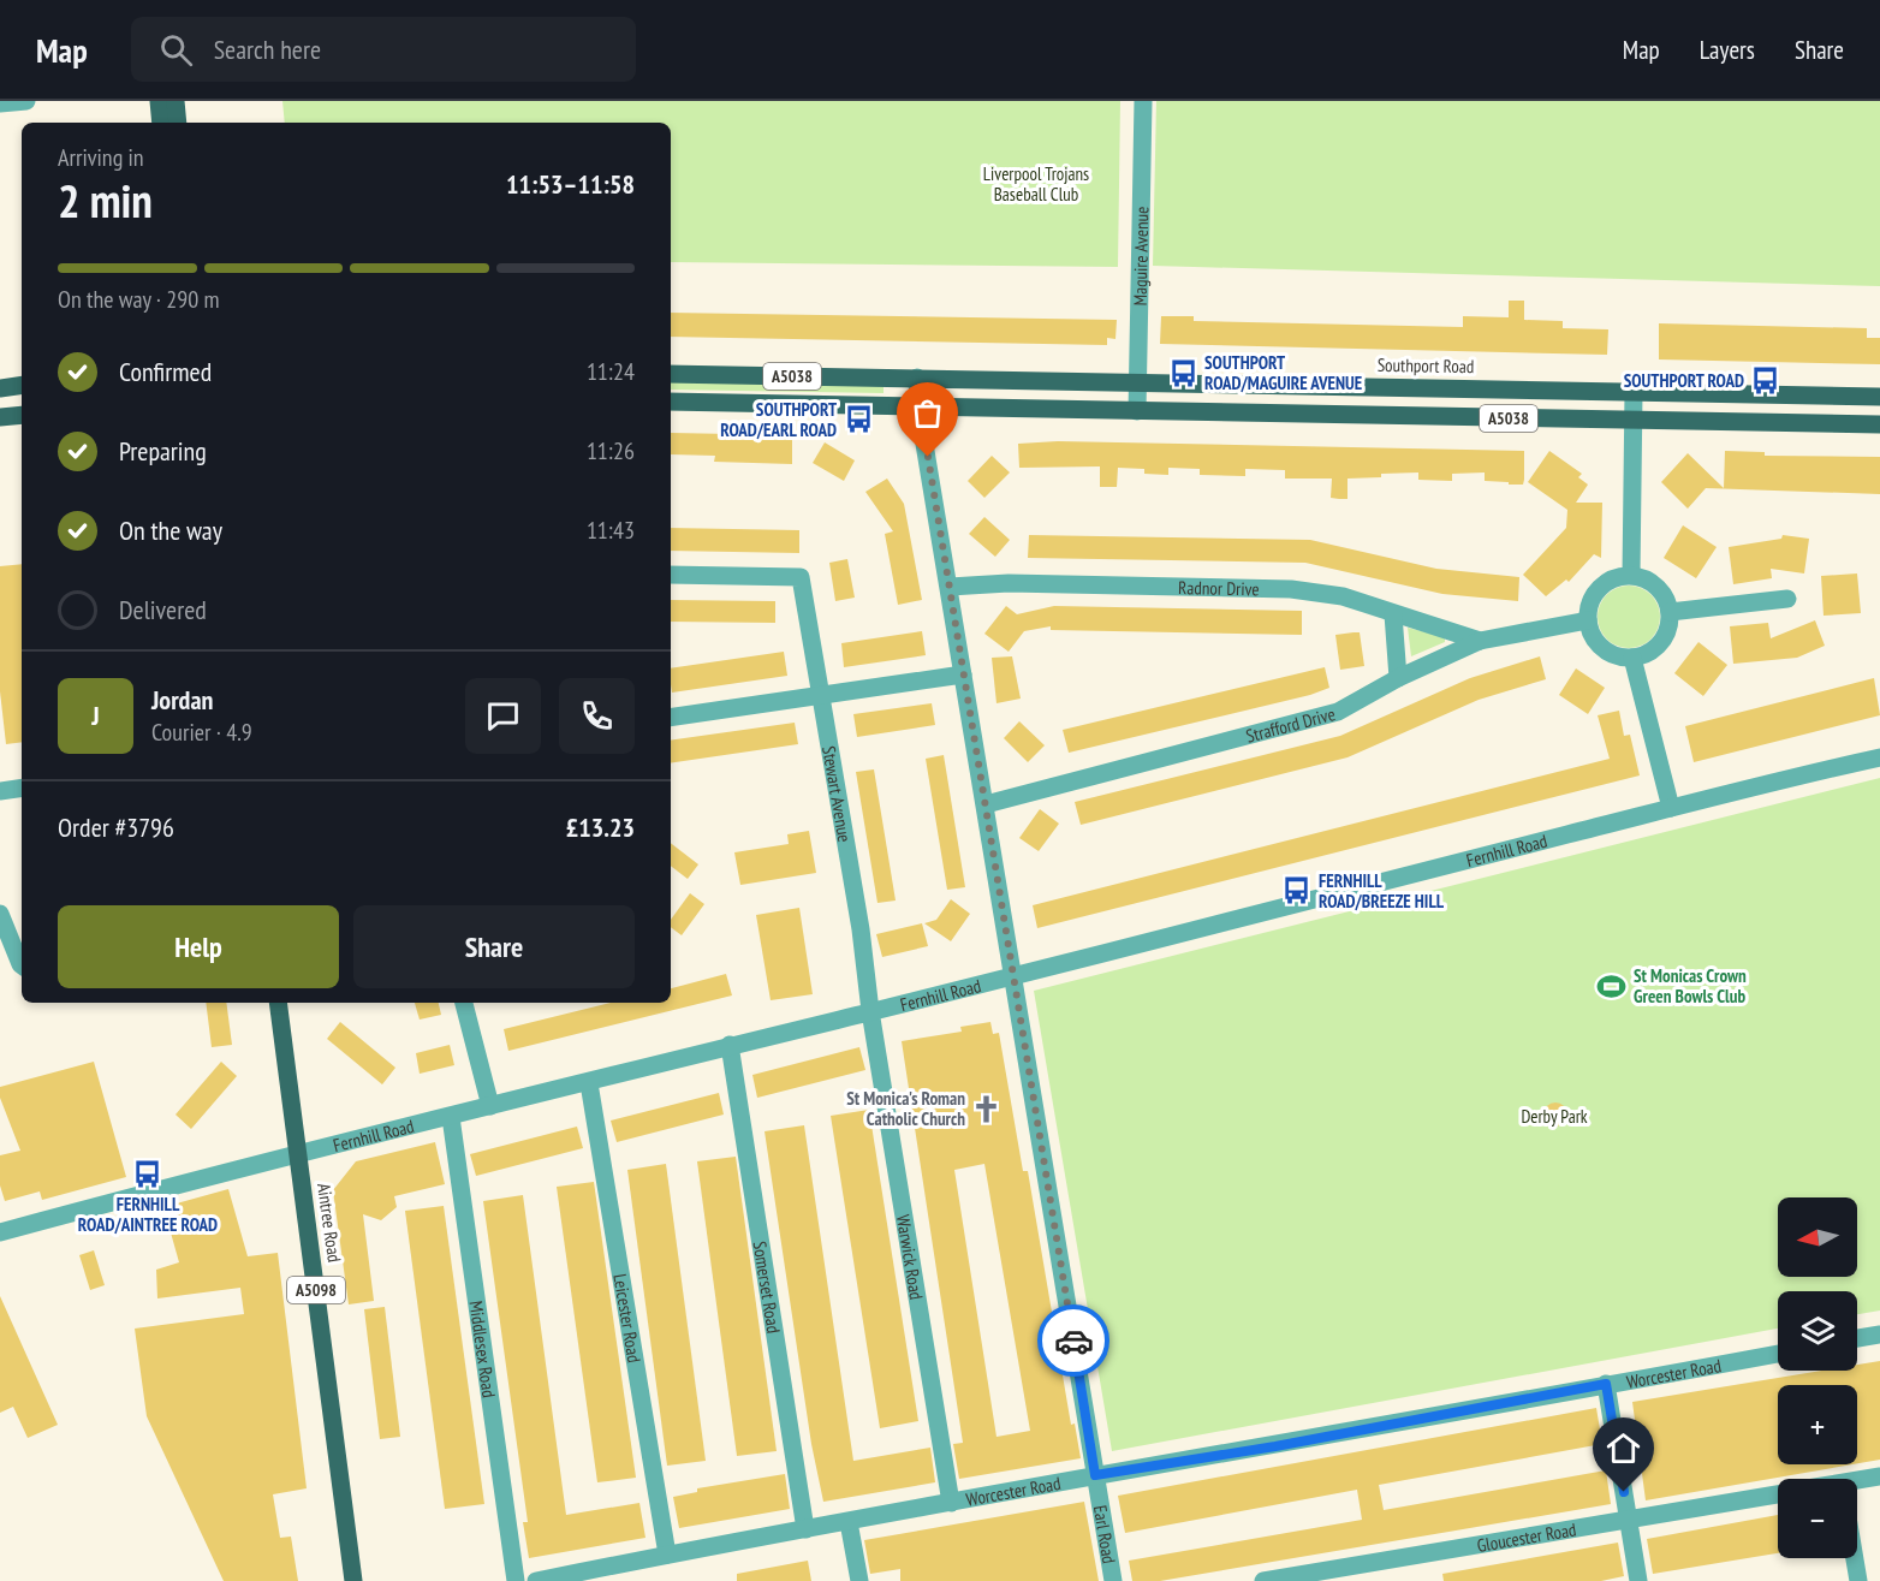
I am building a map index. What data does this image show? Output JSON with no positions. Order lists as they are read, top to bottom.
{
  "streets": {
    "main road": [
      "Southport Road",
      "A5038",
      "Aintree Road",
      "A5098"
    ],
    "street": [
      "Maguire Avenue",
      "Radnor Drive",
      "Strafford Drive",
      "Stewart Avenue",
      "Fernhill Road",
      "Warwick Road",
      "Somerset Road",
      "Leicester Road",
      "Middlesex Road",
      "Worcester Road",
      "Earl Road",
      "Gloucester Road"
    ]
  },
  "crossings": [
    ["Maguire Avenue", "Southport Road"],
    ["Maguire Avenue", "A5038"],
    ["Southport Road", "Earl Road"],
    ["A5038", "Earl Road"],
    ["Radnor Drive", "Strafford Drive"],
    ["Radnor Drive", "Earl Road"],
    ["Strafford Drive", "Earl Road"],
    ["Stewart Avenue", "Fernhill Road"],
    ["Stewart Avenue", "Warwick Road"],
    ["Fernhill Road", "Aintree Road"],
    ["Fernhill Road", "Warwick Road"],
    ["Fernhill Road", "Somerset Road"],
    ["Fernhill Road", "Leicester Road"],
    ["Fernhill Road", "Middlesex Road"],
    ["Fernhill Road", "Earl Road"],
    ["Warwick Road", "Worcester Road"],
    ["Somerset Road", "Worcester Road"],
    ["Leicester Road", "Worcester Road"],
    ["Worcester Road", "Earl Road"]
  ],
  "parks": ["Liverpool Trojans Baseball Club", "Derby Park"],
  "places": {
    "bus stop": [
      "SOUTHPORT ROAD/MAGUIRE AVENUE",
      "SOUTHPORT ROAD",
      "SOUTHPORT ROAD/EARL ROAD",
      "FERNHILL ROAD/BREEZE HILL",
      "FERNHILL ROAD/AINTREE ROAD"
    ],
    "sports": ["St Monicas Crown Green Bowls Club"],
    "church": ["St Monica's Roman Catholic Church"]
  },
  "north": "left",
  "page": {
    "header": "Map",
    "search": "Search here",
    "nav": ["Map", "Layers", "Share"],
    "heading": ["2 min", "Arriving in", "11:53–11:58"],
    "panel": [
      "Jordan",
      "Courier · 4.9",
      "Order #3796",
      "£13.23"
    ],
    "bar": "On the way · 290 m",
    "list": [
      ["Confirmed", "11:24"],
      ["Preparing", "11:26"],
      ["On the way", "11:43"],
      "Delivered"
    ],
    "round": "J",
    "buttons": ["Help", "Share"],
    "map_buttons": ["+", "−"]
  }
}
